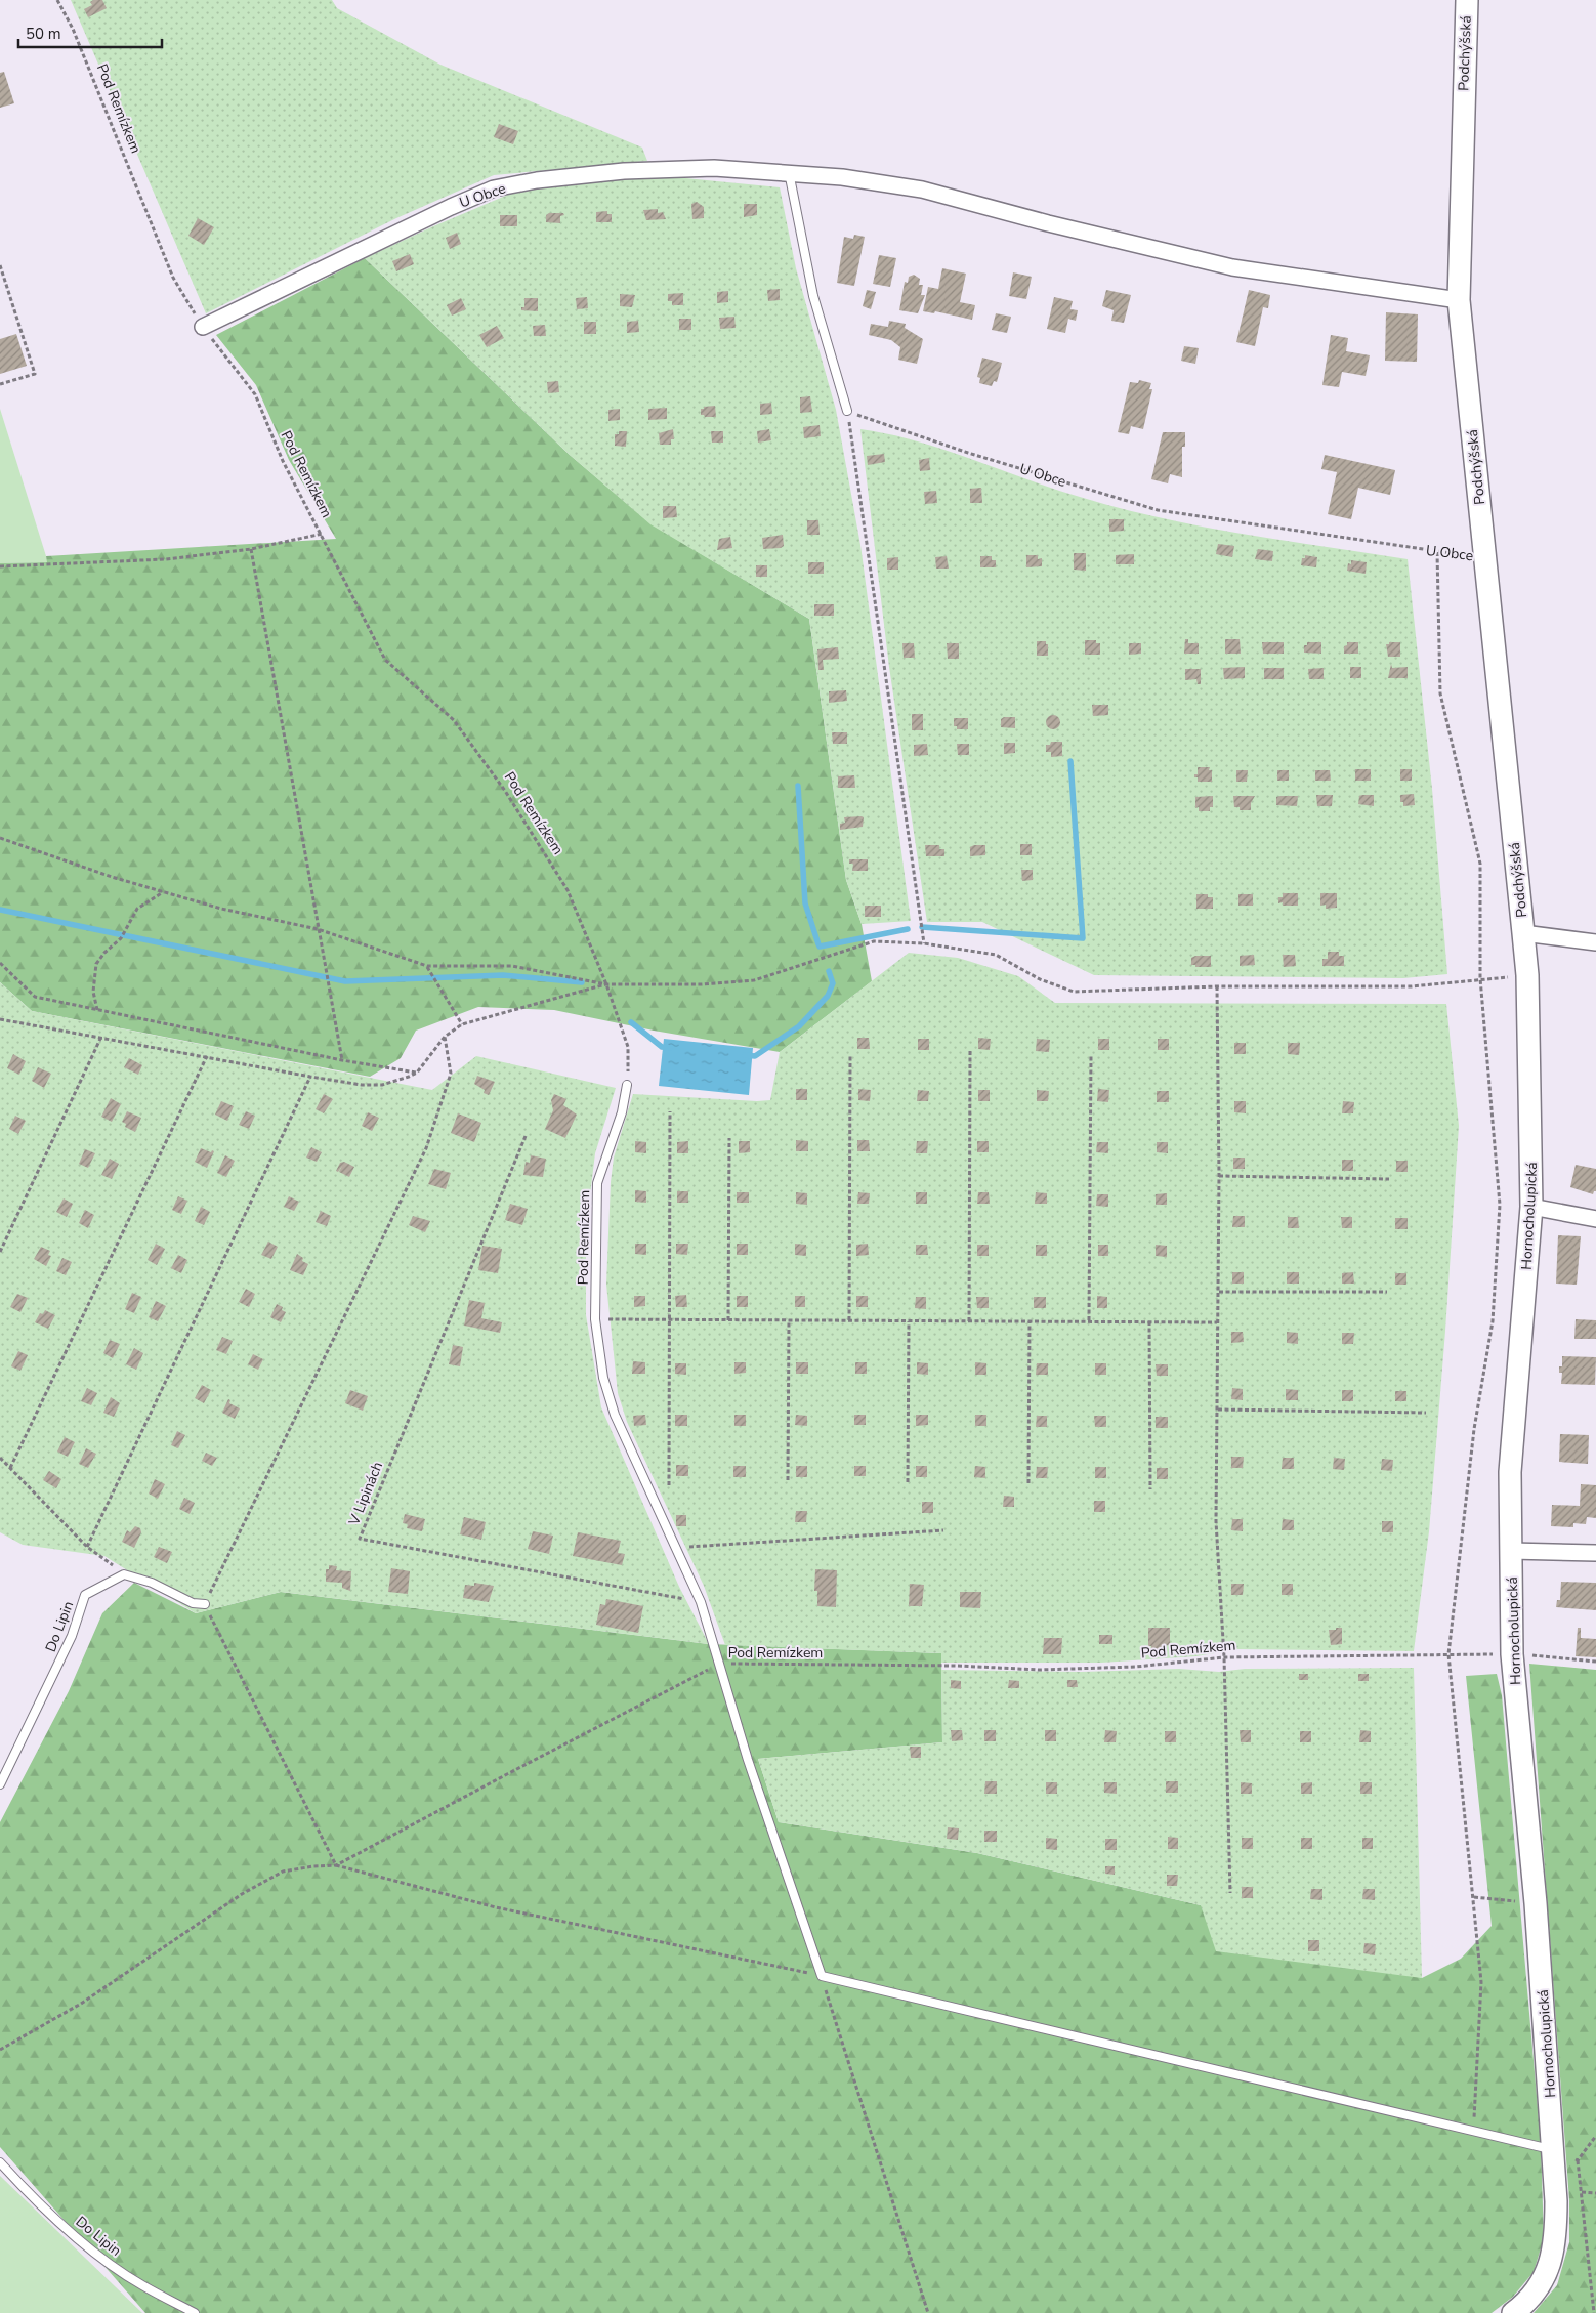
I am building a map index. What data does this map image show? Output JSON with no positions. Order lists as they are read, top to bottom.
{
  "streets": {
    "street": ["Podchýšská", "U Obce", "Hornocholupická"],
    "lane": ["Pod Remízkem", "Do Lipin"],
    "path": ["V Lipinách"]
  },
  "crossings": [
    ["Podchýšská", "U Obce"],
    ["Podchýšská", "Hornocholupická"],
    ["Pod Remízkem", "U Obce"],
    ["Pod Remízkem", "Hornocholupická"],
    ["Pod Remízkem", "V Lipinách"]
  ],
  "scale_bar": "50 m"
}
